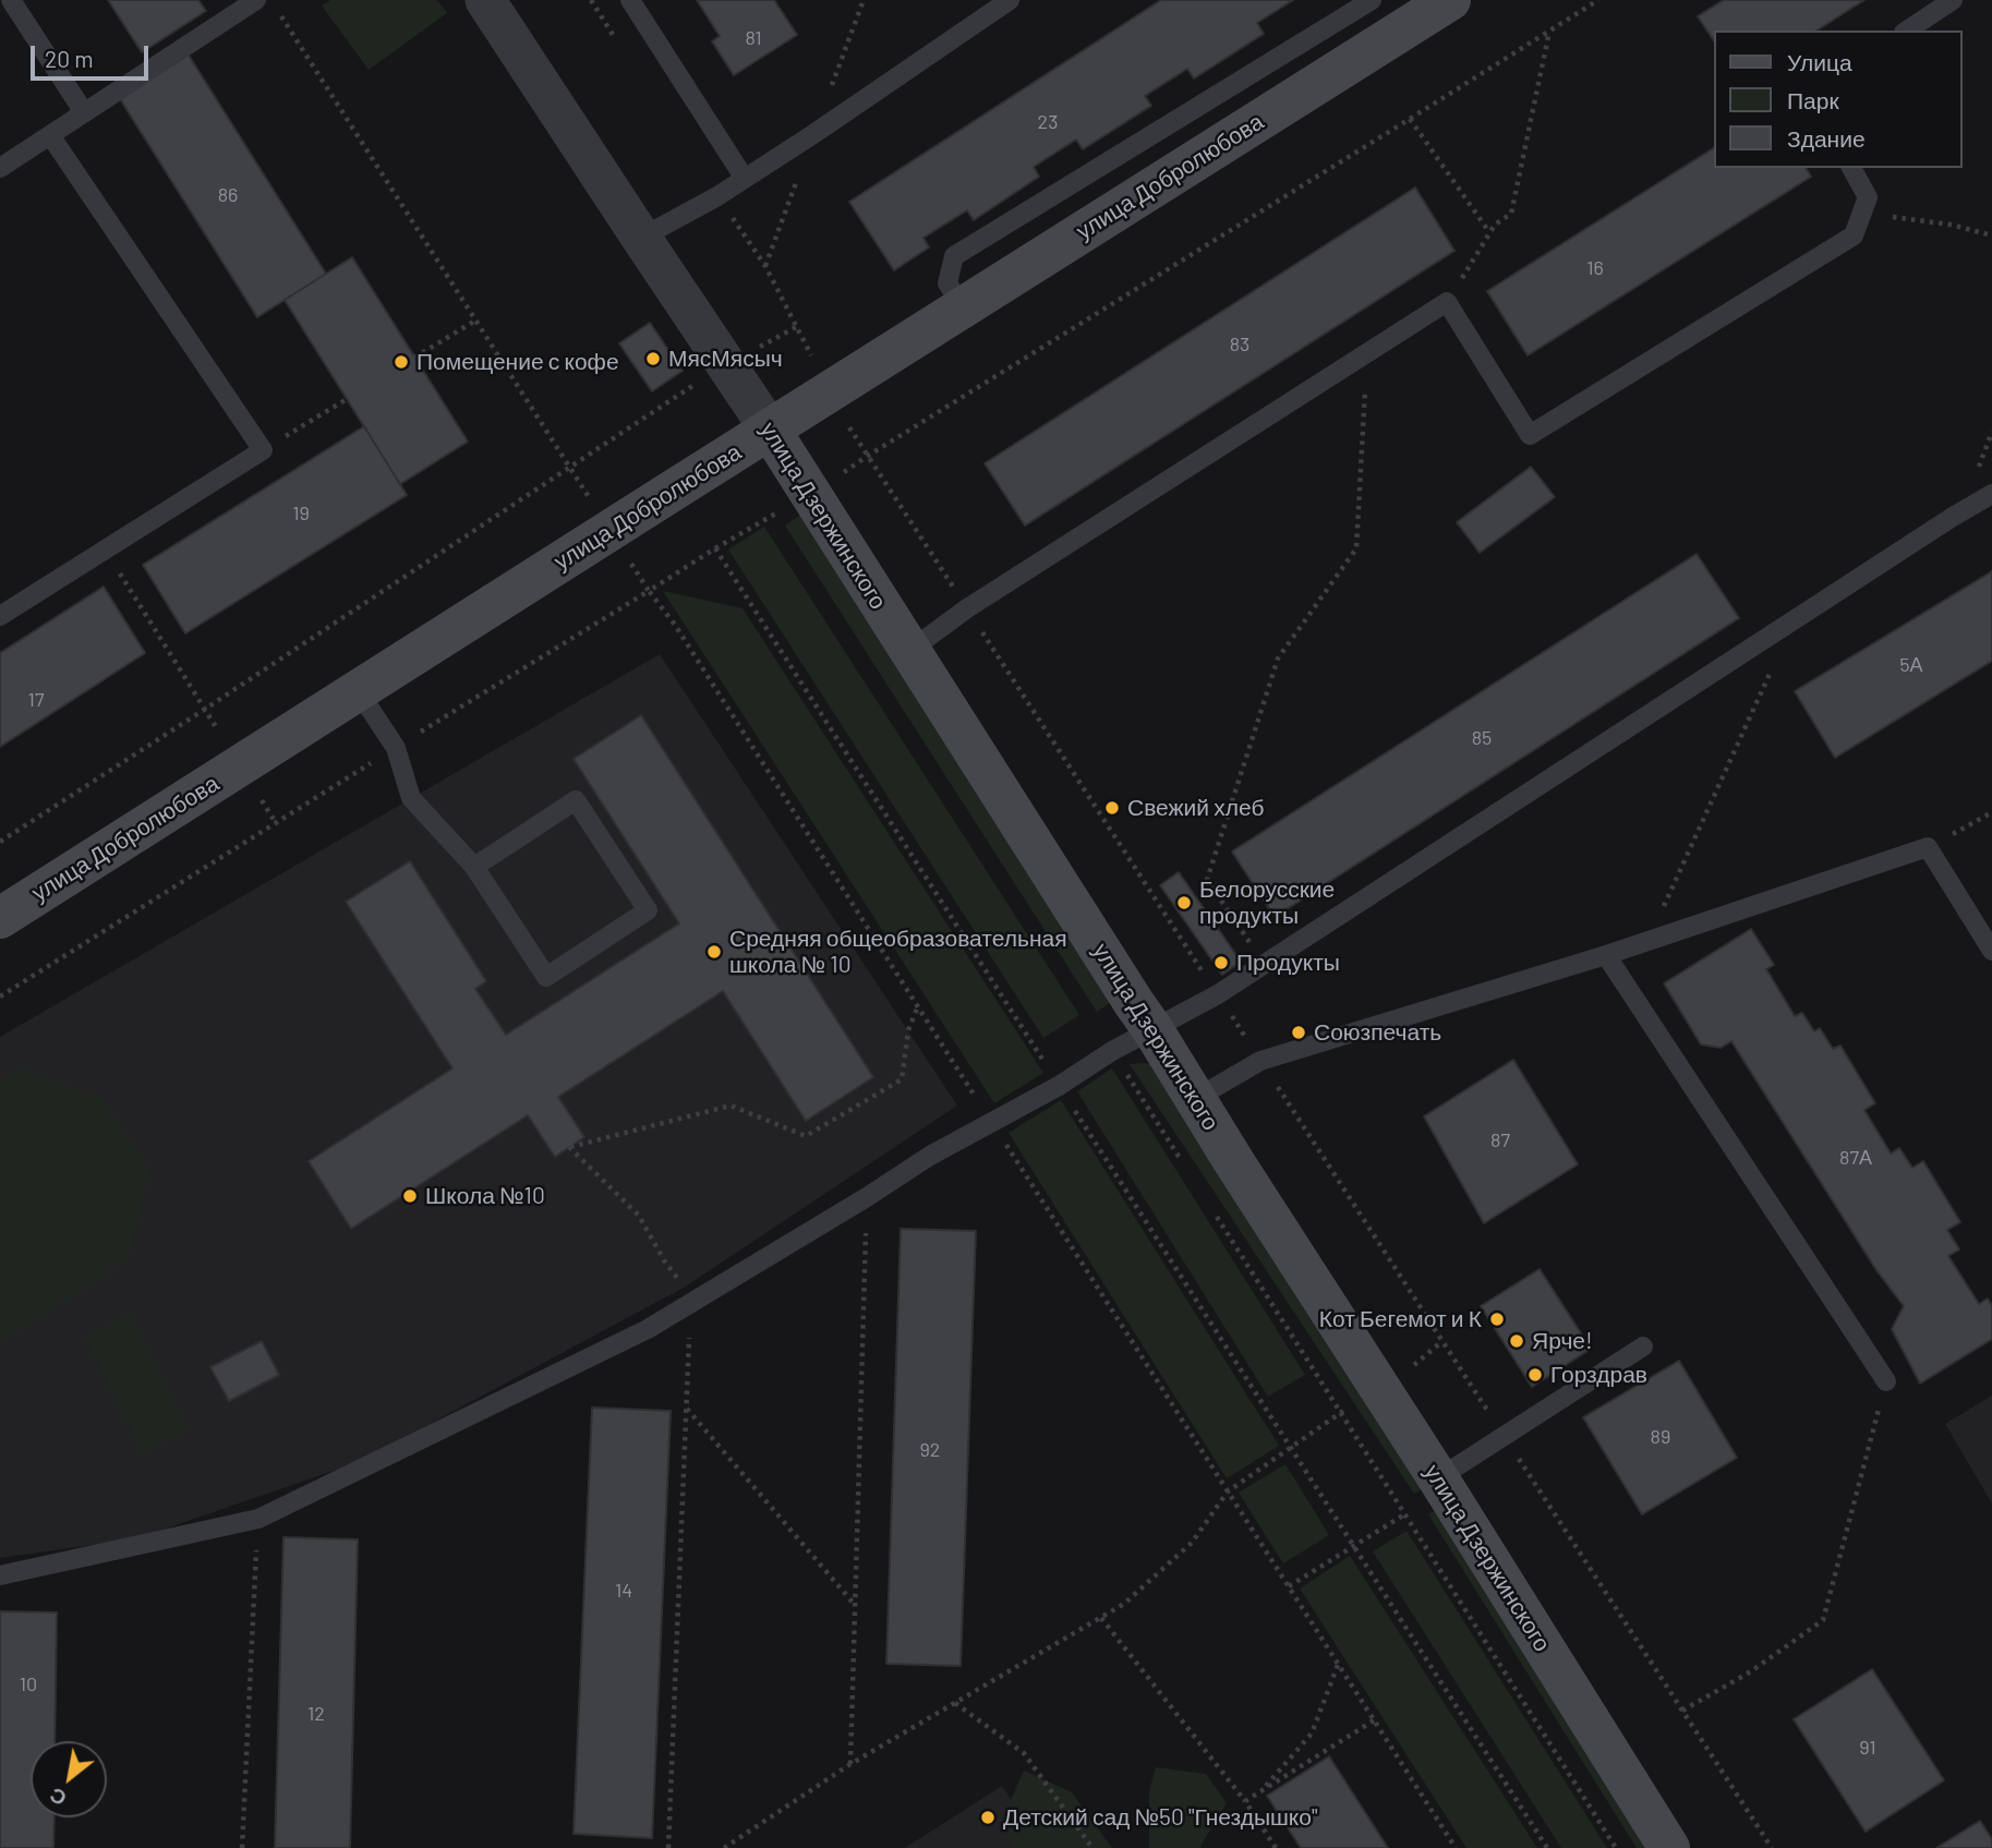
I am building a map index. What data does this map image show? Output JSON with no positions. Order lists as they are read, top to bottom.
{
  "streets": {
    "street": ["улица Добролюбова", "улица Дзержинского"]
  },
  "crossings": [
    ["улица Добролюбова", "улица Дзержинского"]
  ],
  "places": [
    "МясМясыч",
    "Помещение с кофе",
    "Свежий хлеб",
    "Белорусские продукты",
    "Средняя общеобразовательная школа № 10",
    "Продукты",
    "Союзпечать",
    "Школа №10",
    "Кот Бегемот и К",
    "Ярче!",
    "Горздрав",
    "Детский сад №50 \"Гнездышко\""
  ],
  "house_numbers": [
    "81",
    "23",
    "86",
    "16",
    "83",
    "19",
    "5А",
    "17",
    "85",
    "87",
    "87А",
    "89",
    "92",
    "14",
    "10",
    "12",
    "91"
  ],
  "legend": ["Улица", "Парк", "Здание"],
  "scale_bar": "20 m",
  "north": "bottom left"
}
